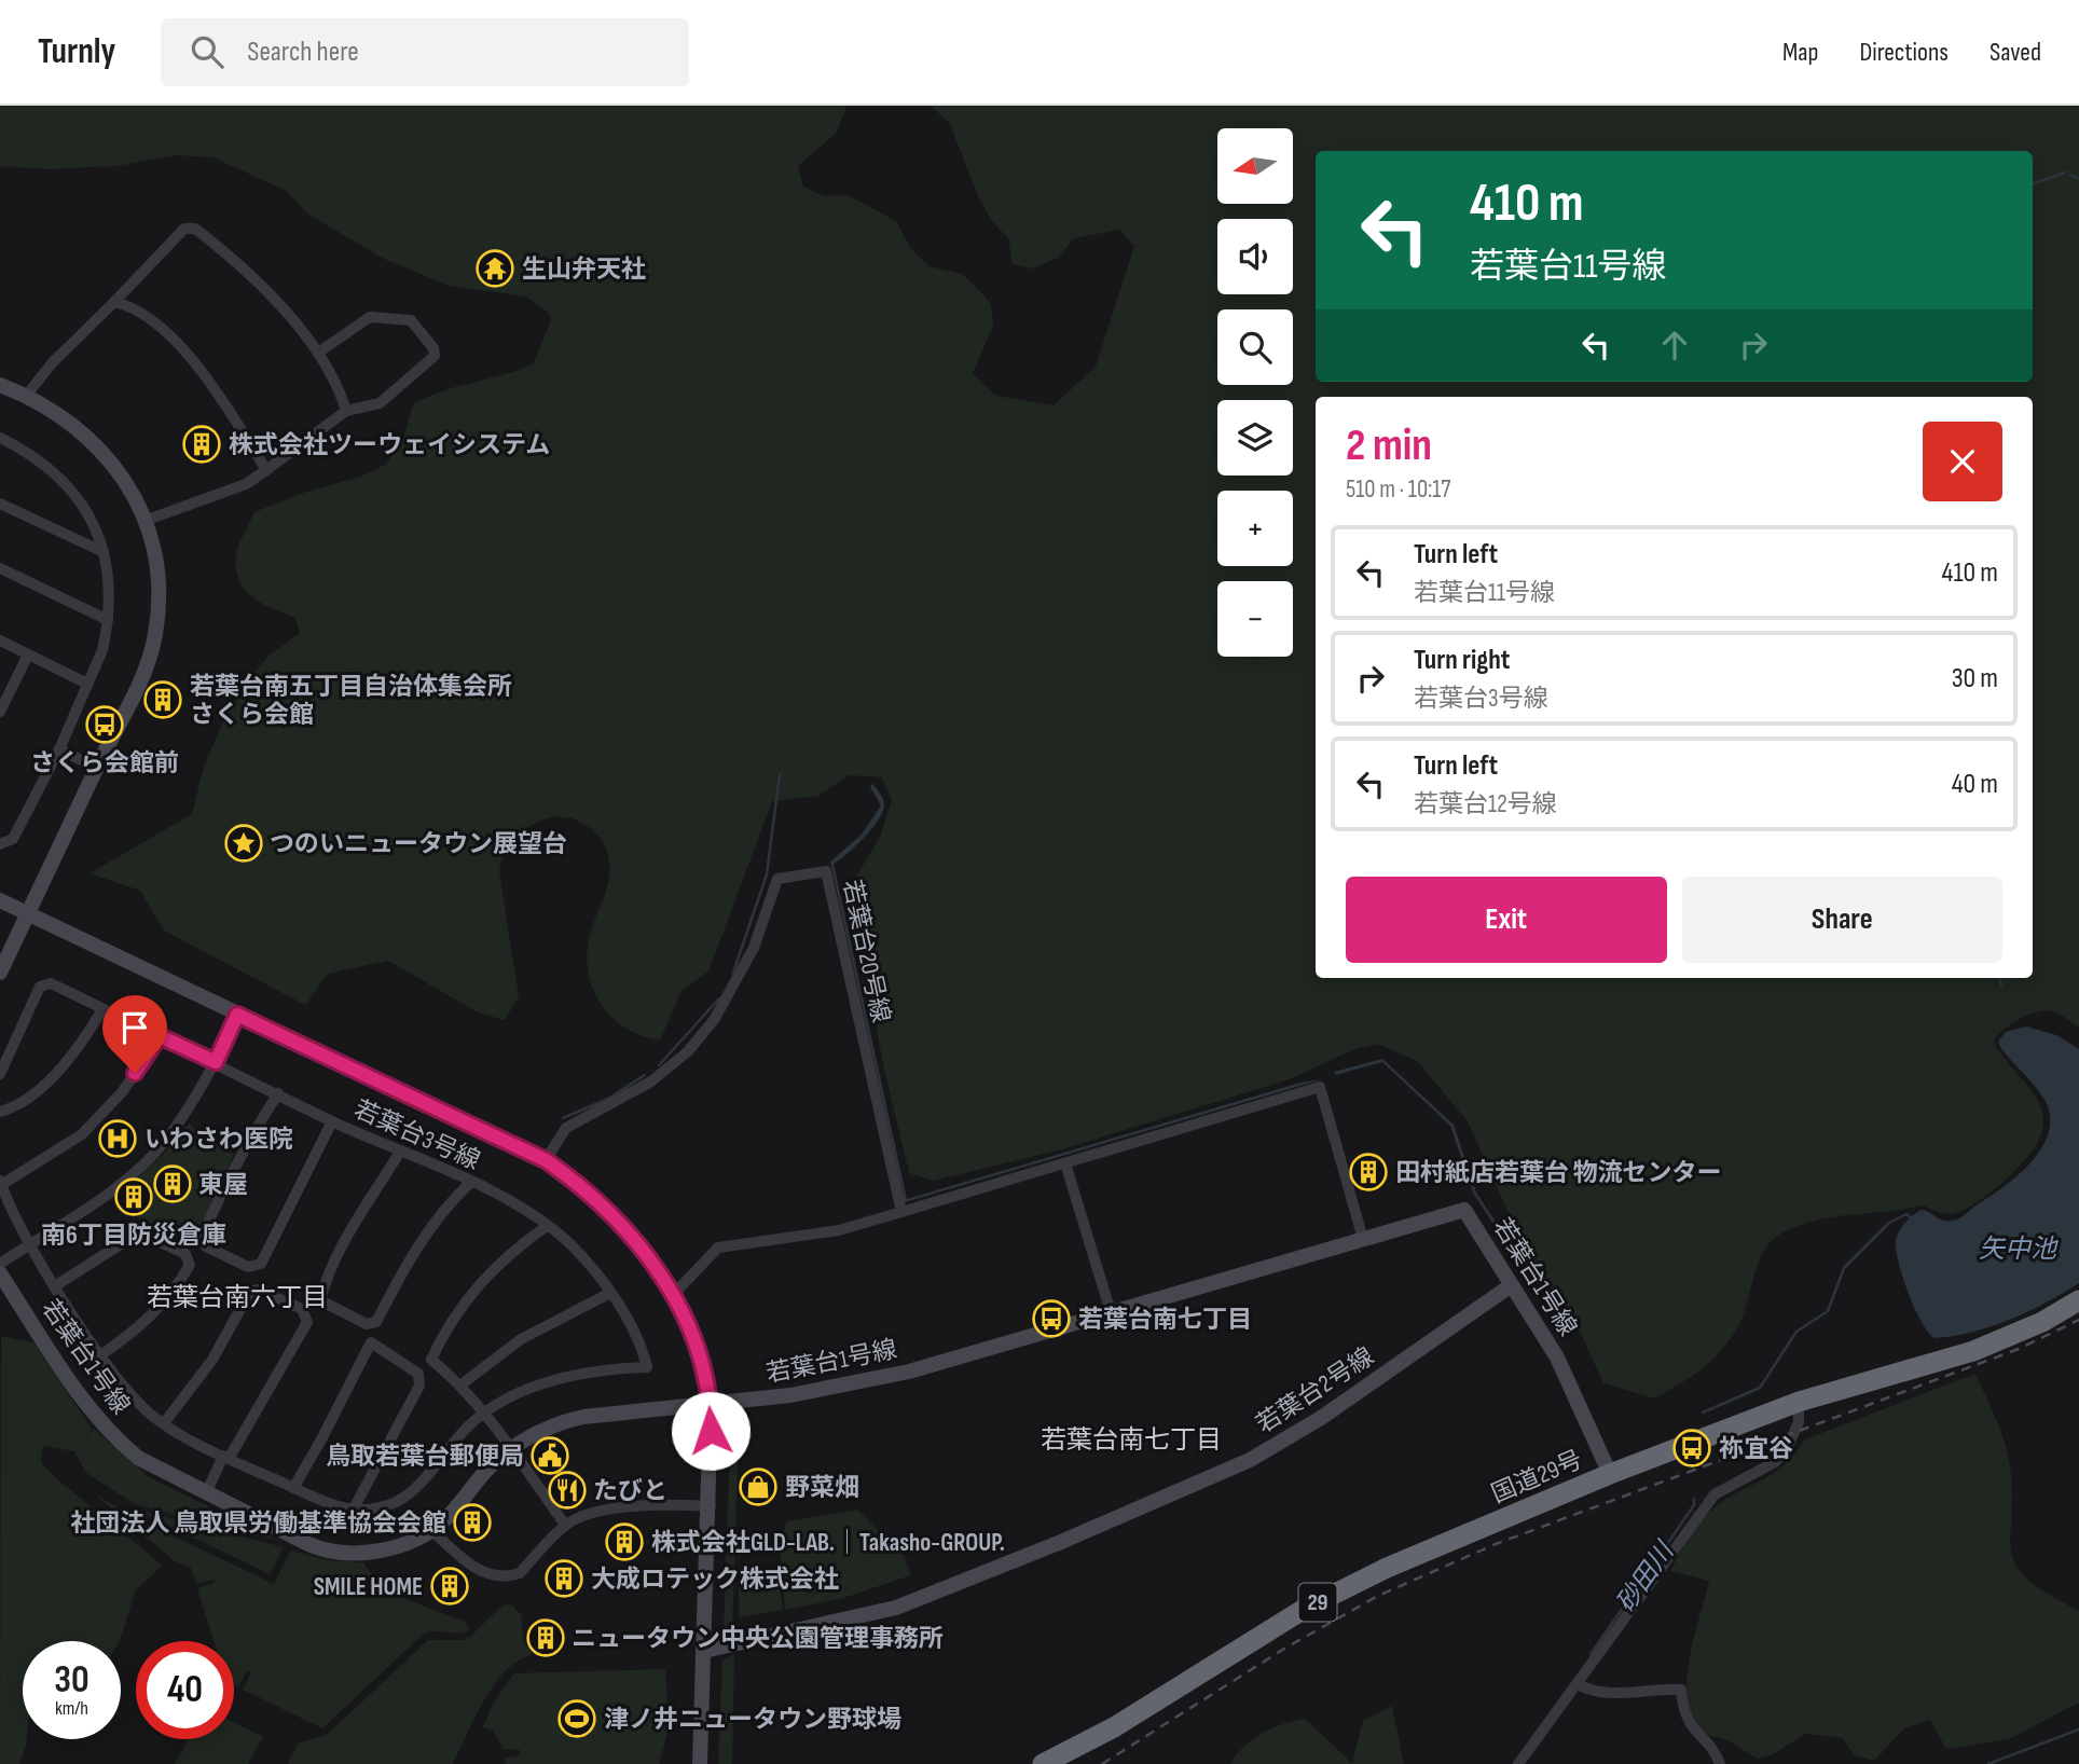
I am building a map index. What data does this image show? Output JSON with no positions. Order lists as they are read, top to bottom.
{
  "streets": {
    "highway": ["国道29号", "29"],
    "street": [
      "若葉台20号線",
      "若葉台3号線",
      "若葉台1号線",
      "若葉台2号線"
    ]
  },
  "crossings": [
    ["若葉台1号線", "若葉台2号線"],
    ["若葉台1号線", "国道29号"]
  ],
  "districts": ["若葉台南六丁目", "若葉台南七丁目"],
  "water": ["矢中池", "砂田川"],
  "places": {
    "temple": ["生山弁天社"],
    "building": [
      "株式会社ツーウェイシステム",
      "若葉台南五丁目自治体集会所 さくら会館",
      "田村紙店若葉台 物流センター",
      "東屋",
      "南6丁目防災倉庫",
      "社団法人 鳥取県労働基準協会会館",
      "株式会社GLD-LAB.｜Takasho-GROUP.",
      "大成ロテック株式会社",
      "SMILE HOME",
      "ニュータウン中央公園管理事務所"
    ],
    "bus stop": ["さくら会館前", "若葉台南七丁目", "祢宜谷"],
    "place": ["つのいニュータウン展望台"],
    "hospital": ["いわさわ医院"],
    "public building": ["鳥取若葉台郵便局"],
    "shop": ["野菜畑"],
    "restaurant": ["たびと"],
    "sports": ["津ノ井ニュータウン野球場"]
  },
  "north": "left",
  "page": {
    "header": "Turnly",
    "search": "Search here",
    "nav": ["Map", "Directions", "Saved"],
    "map_buttons": ["+", "−"],
    "turn": ["410 m", "若葉台11号線"],
    "heading": ["2 min", "510 m · 10:17"],
    "list": [
      {
        "name": "Turn left",
        "note": "若葉台11号線",
        "value": "410 m"
      },
      {
        "name": "Turn right",
        "note": "若葉台3号線",
        "value": "30 m"
      },
      {
        "name": "Turn left",
        "note": "若葉台12号線",
        "value": "40 m"
      }
    ],
    "buttons": ["Exit", "Share"],
    "speed": "30 km/h",
    "limit": "40"
  }
}
